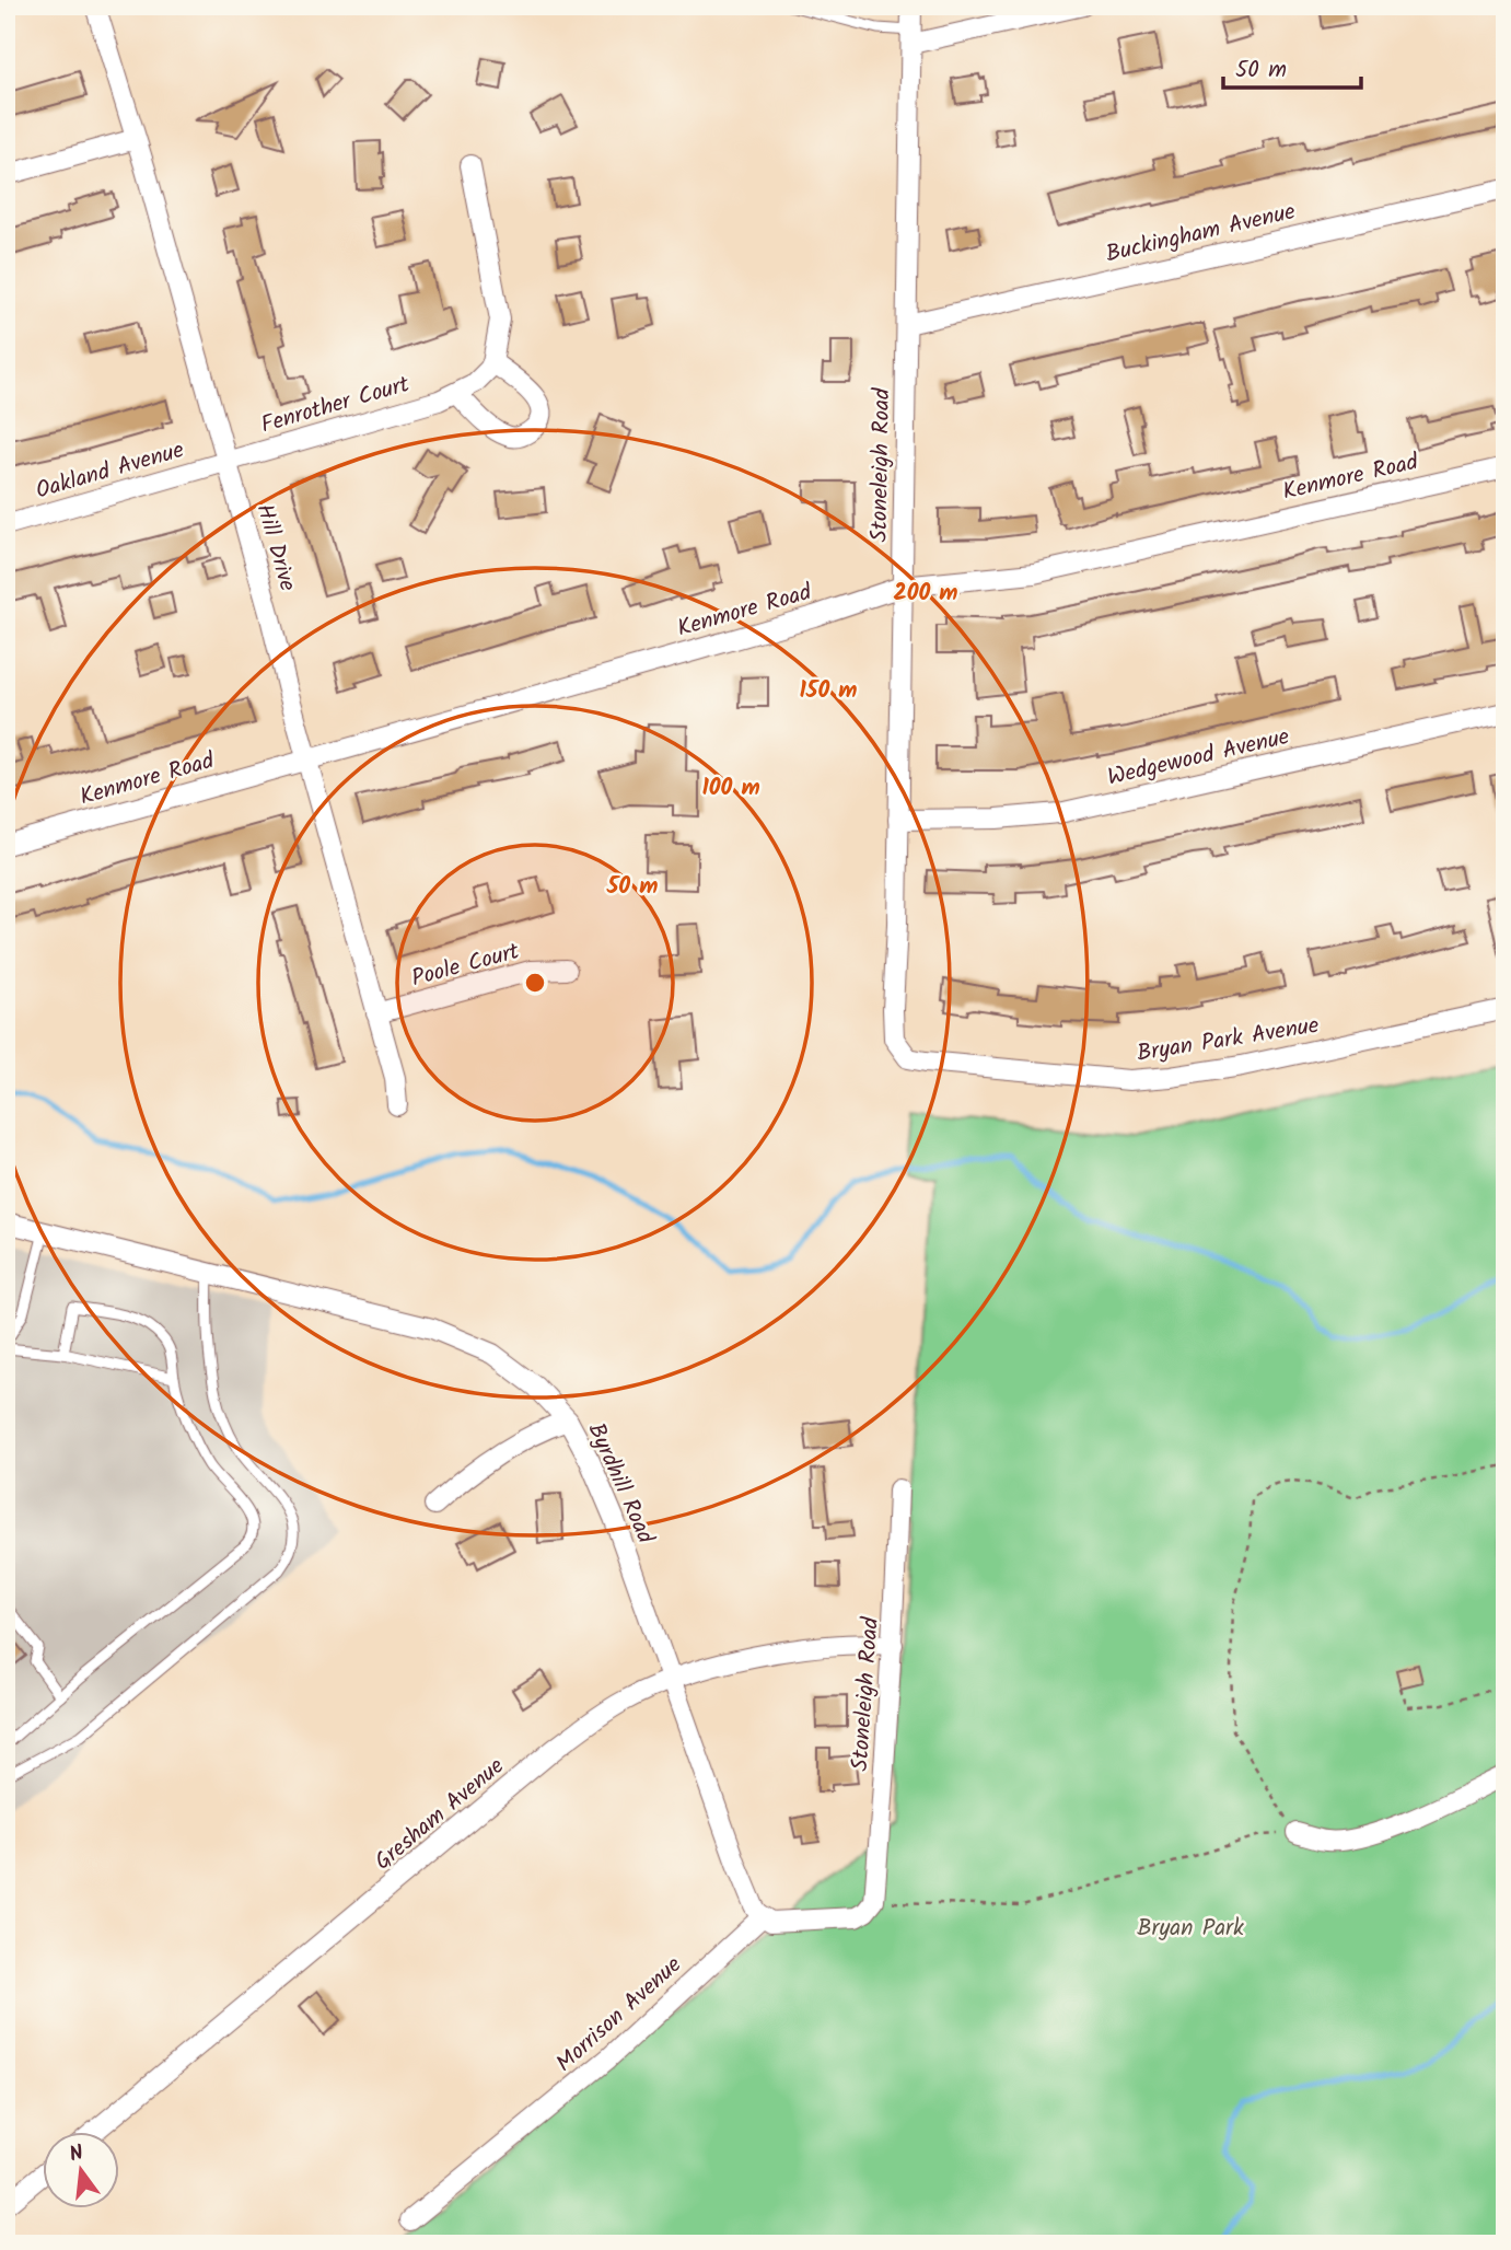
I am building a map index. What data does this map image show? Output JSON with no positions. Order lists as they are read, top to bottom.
{
  "streets": {
    "street": [
      "Buckingham Avenue",
      "Fenrother Court",
      "Stoneleigh Road",
      "Oakland Avenue",
      "Kenmore Road",
      "Hill Drive",
      "Wedgewood Avenue",
      "Poole Court",
      "Bryan Park Avenue",
      "Byrdhill Road",
      "Gresham Avenue",
      "Morrison Avenue"
    ]
  },
  "crossings": [
    ["Buckingham Avenue", "Stoneleigh Road"],
    ["Fenrother Court", "Oakland Avenue"],
    ["Fenrother Court", "Hill Drive"],
    ["Stoneleigh Road", "Kenmore Road"],
    ["Stoneleigh Road", "Wedgewood Avenue"],
    ["Stoneleigh Road", "Bryan Park Avenue"],
    ["Stoneleigh Road", "Gresham Avenue"],
    ["Oakland Avenue", "Hill Drive"],
    ["Kenmore Road", "Hill Drive"],
    ["Hill Drive", "Poole Court"],
    ["Byrdhill Road", "Gresham Avenue"],
    ["Byrdhill Road", "Morrison Avenue"]
  ],
  "parks": ["Bryan Park"],
  "scale_bar": "50 m",
  "north": "top",
  "rings": [
    "200 m",
    "150 m",
    "100 m",
    "50 m"
  ]
}
